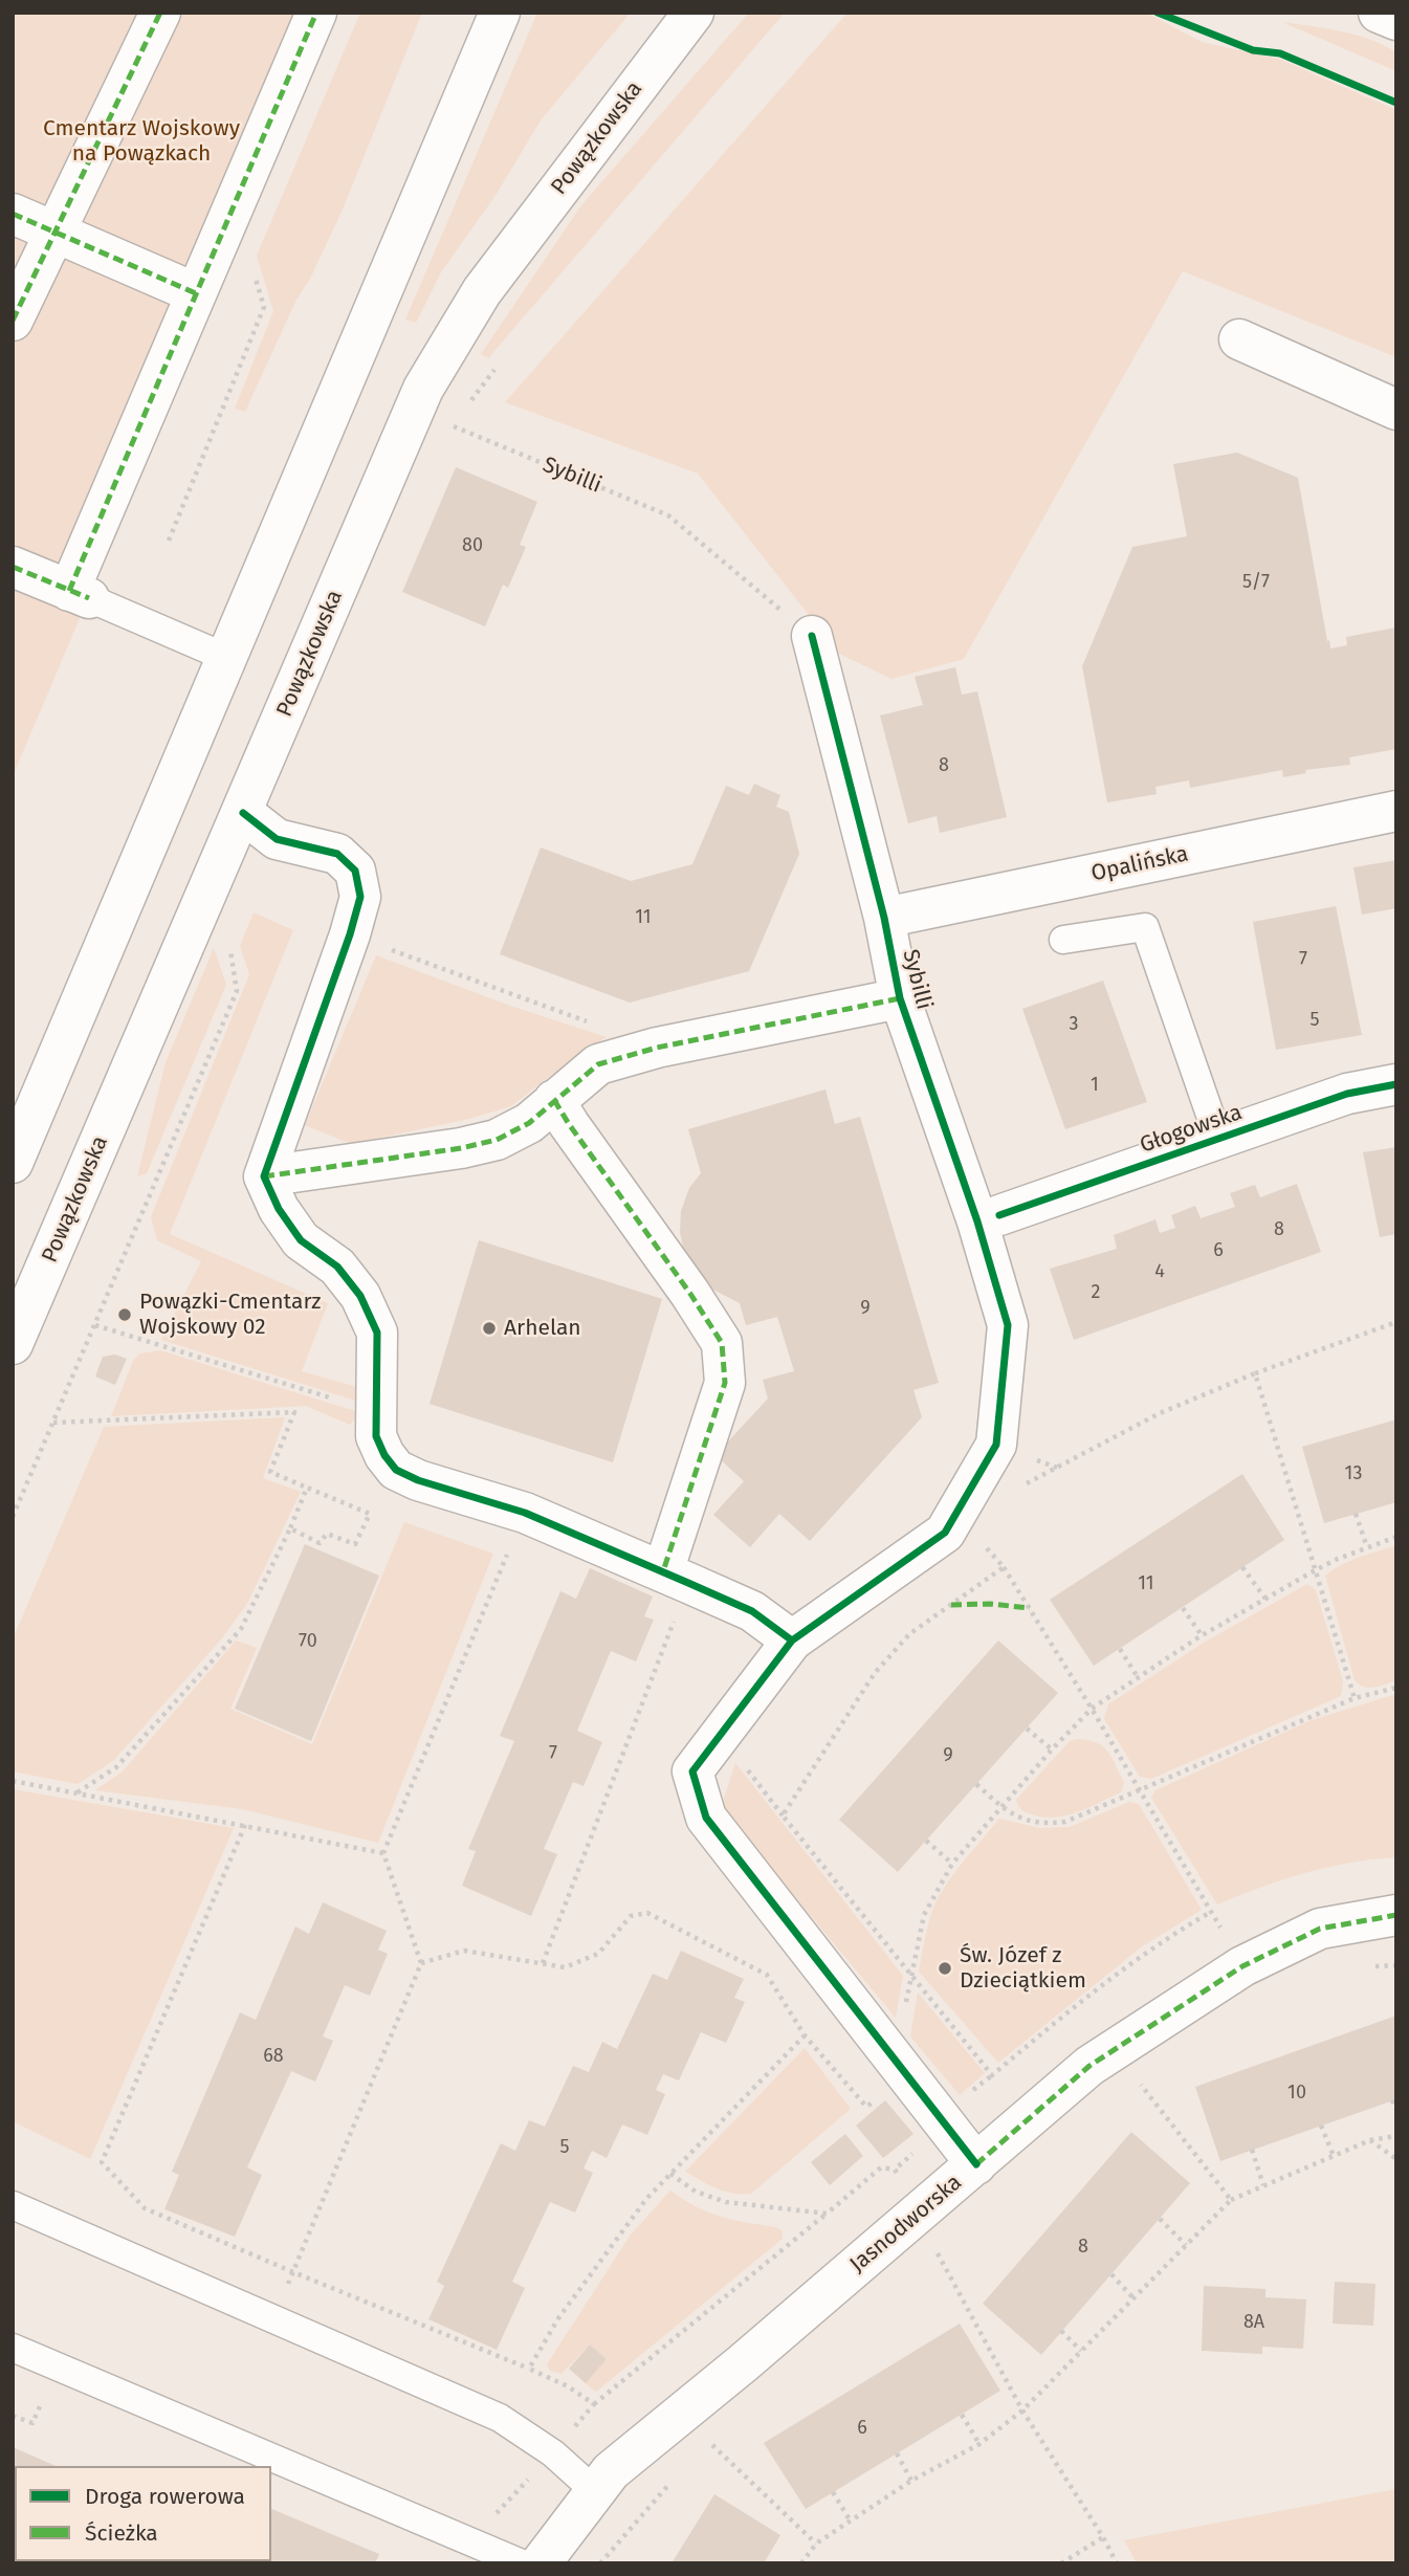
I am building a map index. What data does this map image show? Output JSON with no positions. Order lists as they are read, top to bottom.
{
  "streets": {
    "street": [
      "Powązkowska",
      "Sybilli",
      "Opalińska",
      "Głogowska",
      "Jasnodworska"
    ]
  },
  "crossings": [
    ["Sybilli", "Opalińska"]
  ],
  "parks": ["Cmentarz Wojskowy na Powązkach"],
  "places": ["Powązki-Cmentarz Wojskowy 02", "Arhelan", "Św. Józef z Dzieciątkiem"],
  "house_numbers": [
    "80",
    "5/7",
    "8",
    "11",
    "7",
    "5",
    "3",
    "1",
    "8",
    "6",
    "4",
    "2",
    "9",
    "13",
    "11",
    "70",
    "7",
    "9",
    "68",
    "10",
    "5",
    "8",
    "8A",
    "6"
  ],
  "legend": ["Droga rowerowa", "Ścieżka"]
}
